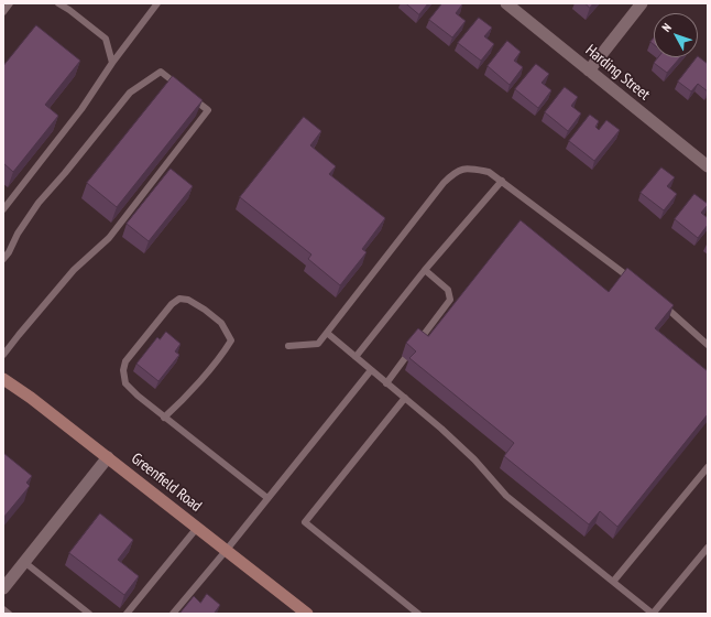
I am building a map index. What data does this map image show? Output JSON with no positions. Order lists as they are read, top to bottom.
{
  "streets": {
    "main road": ["Greenfield Road"],
    "street": ["Harding Street"]
  },
  "north": "top left"
}
